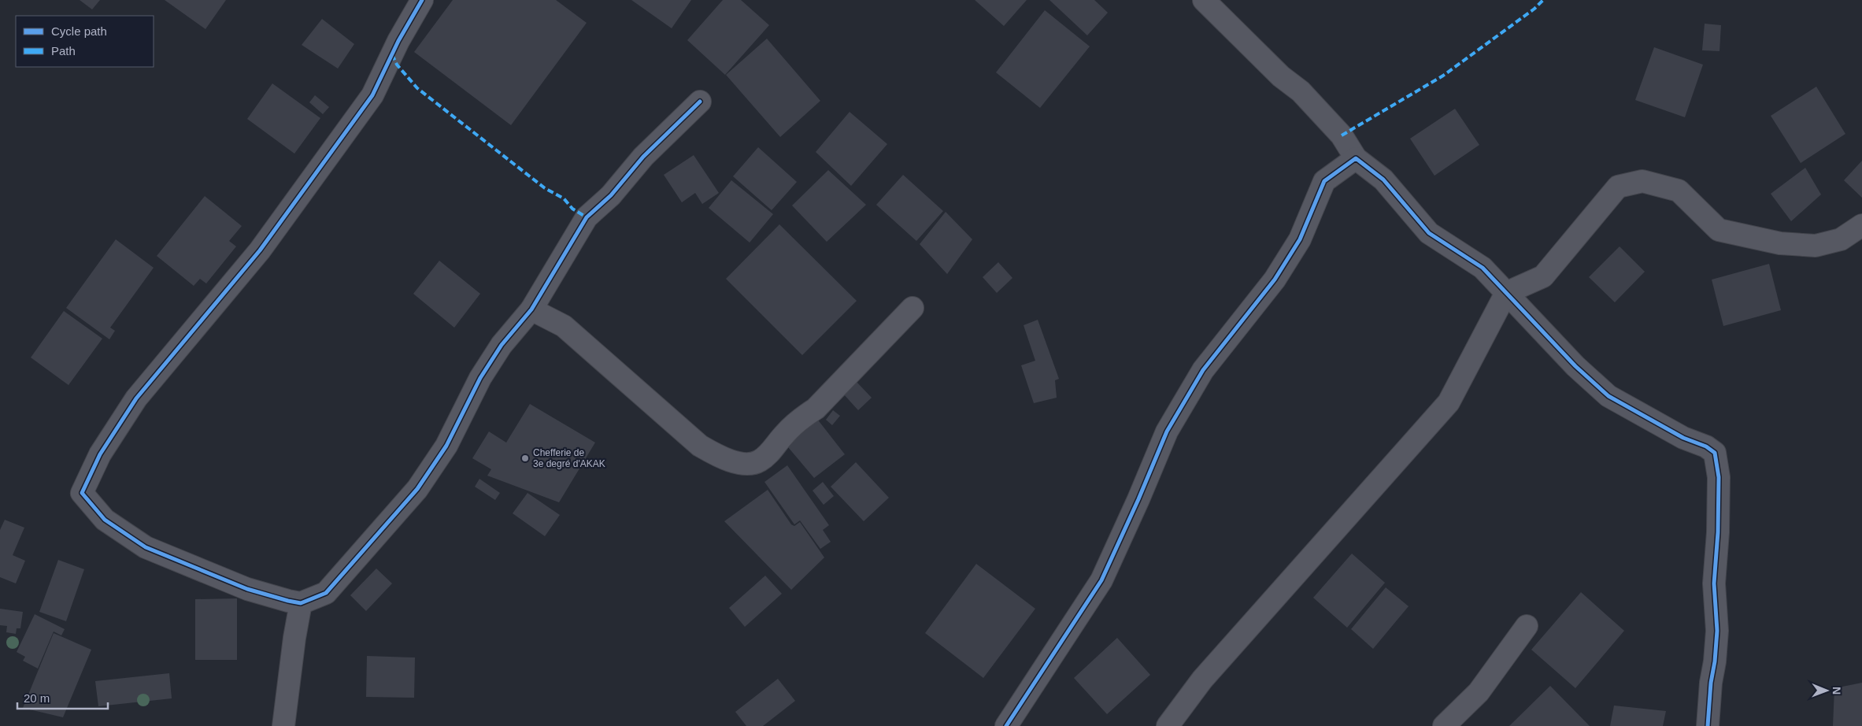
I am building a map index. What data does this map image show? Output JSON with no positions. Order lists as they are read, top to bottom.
{
  "places": ["Chefferie de 3e degré d'AKAK"],
  "legend": ["Cycle path", "Path"],
  "scale_bar": "20 m",
  "north": "right"
}
